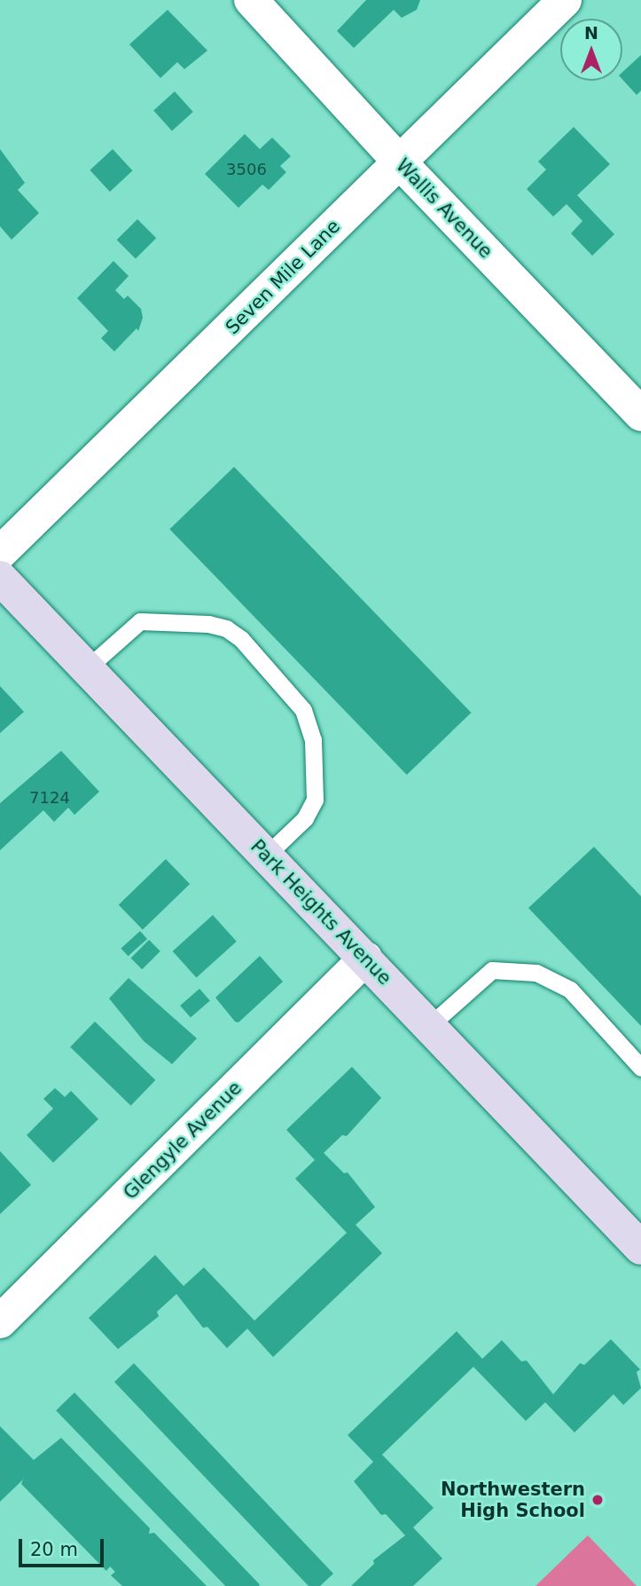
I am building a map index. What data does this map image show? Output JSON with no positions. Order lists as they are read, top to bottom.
{
  "streets": {
    "main road": ["Park Heights Avenue"],
    "street": ["Wallis Avenue", "Seven Mile Lane", "Glengyle Avenue"]
  },
  "crossings": [
    ["Wallis Avenue", "Seven Mile Lane"],
    ["Park Heights Avenue", "Glengyle Avenue"]
  ],
  "places": ["Northwestern High School"],
  "house_numbers": ["3506", "7124"],
  "scale_bar": "20 m",
  "north": "top"
}
